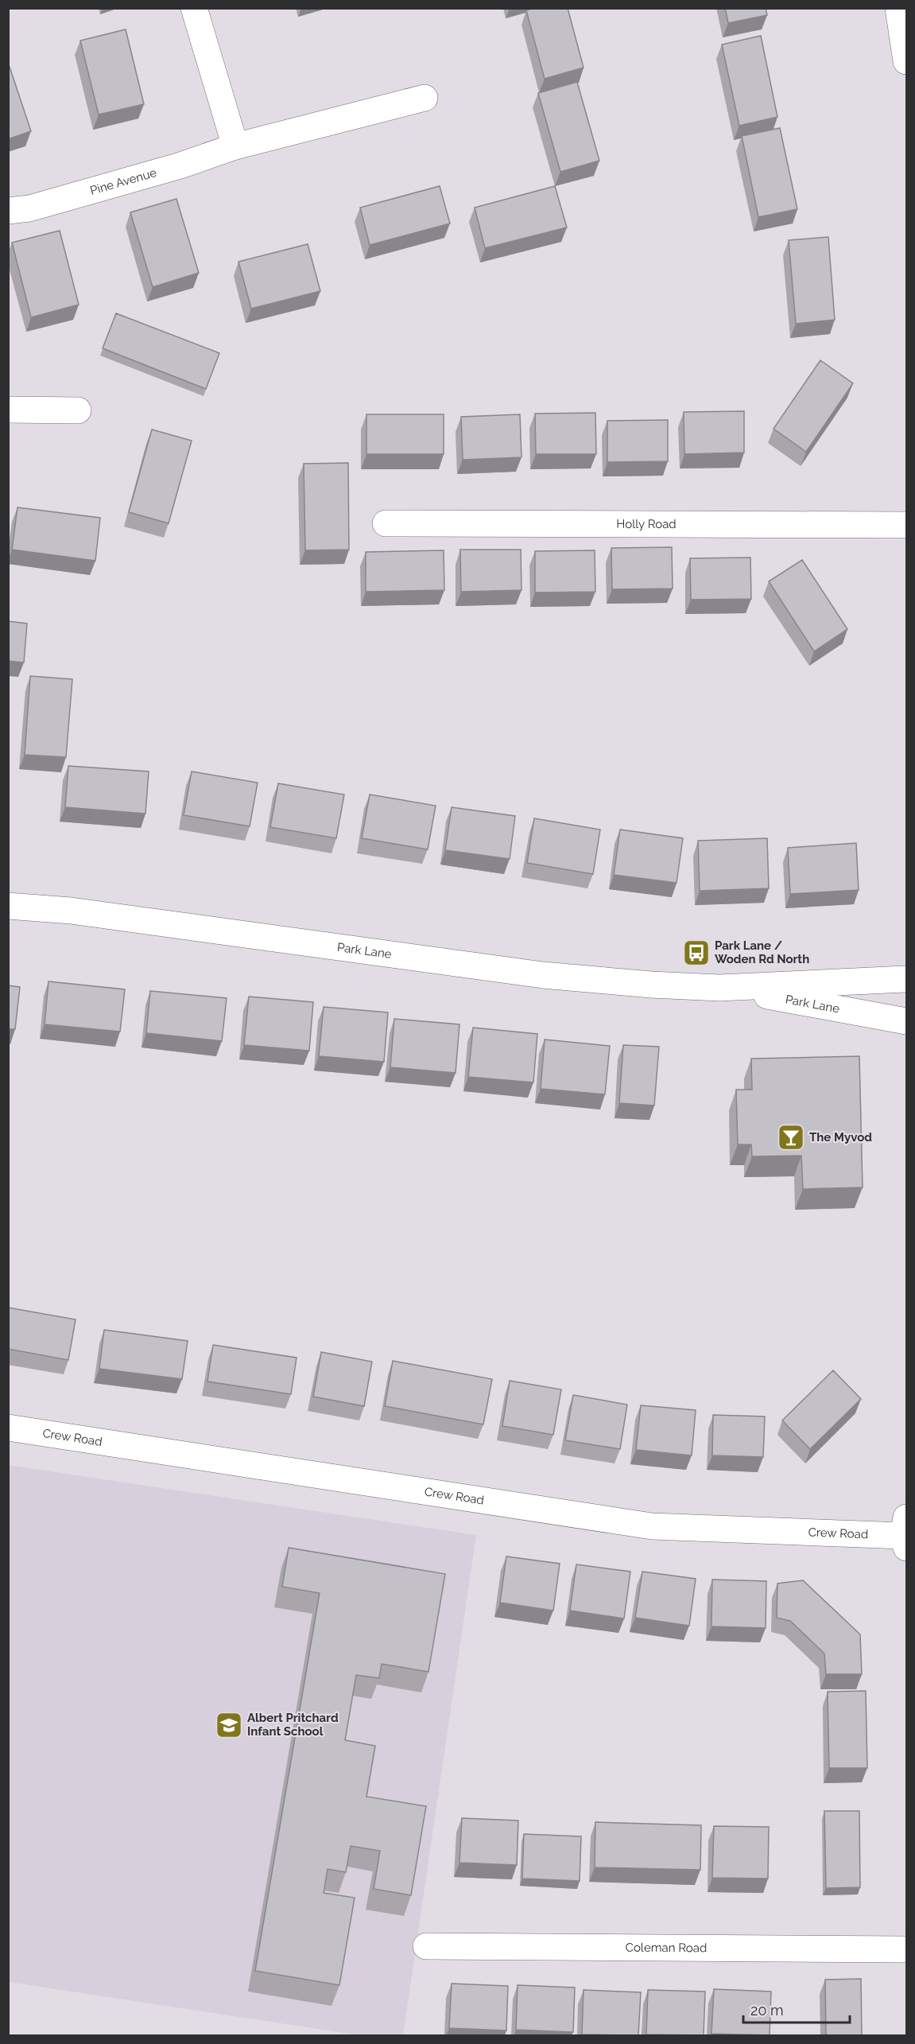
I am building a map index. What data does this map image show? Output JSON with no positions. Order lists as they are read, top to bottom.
{
  "streets": {
    "street": [
      "Pine Avenue",
      "Holly Road",
      "Park Lane",
      "Crew Road",
      "Coleman Road"
    ]
  },
  "places": {
    "bus stop": ["Park Lane / Woden Rd North"],
    "bar": ["The Myvod"],
    "school or university": ["Albert Pritchard Infant School"]
  },
  "scale_bar": "20 m"
}
